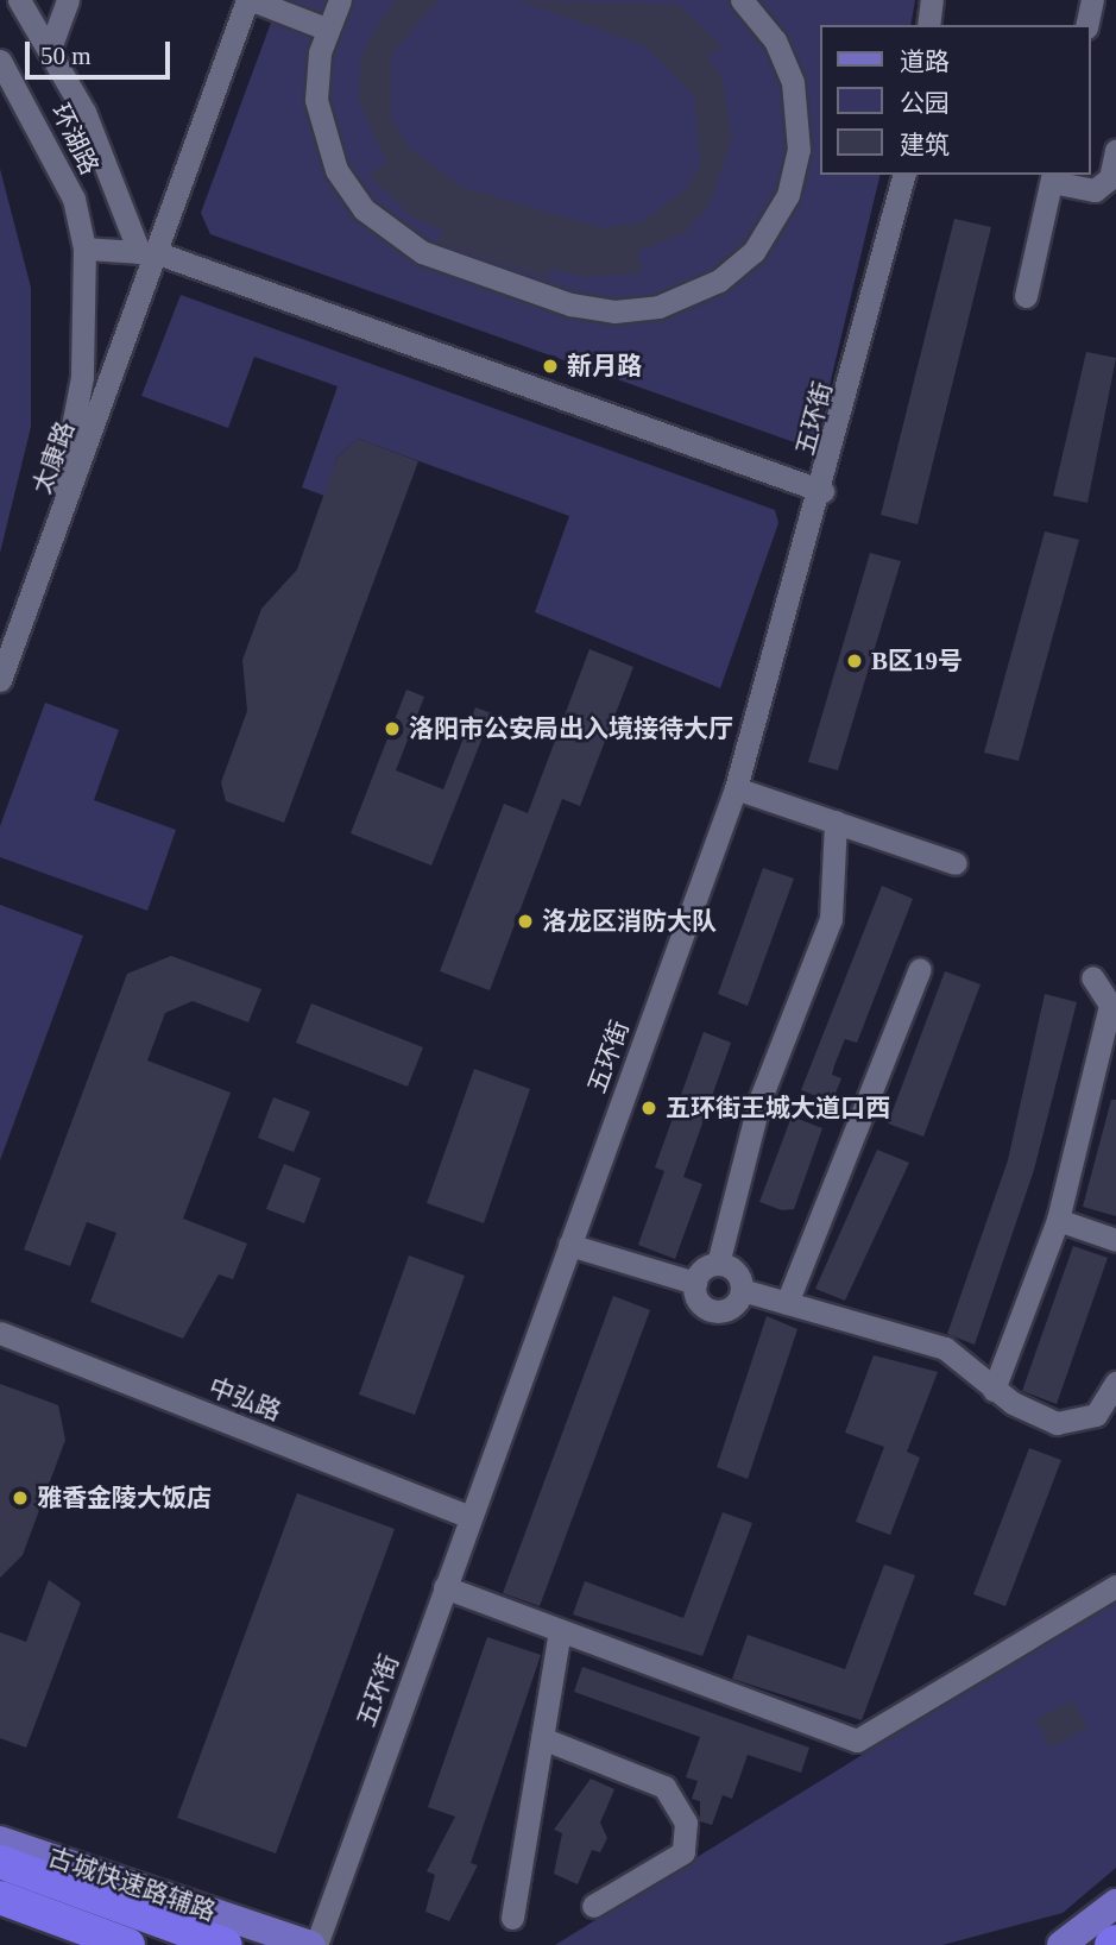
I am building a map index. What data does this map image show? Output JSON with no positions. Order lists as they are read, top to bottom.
{
  "streets": {
    "main road": ["古城快速路辅路"],
    "street": [
      "环湖路",
      "五环街",
      "太康路",
      "中弘路"
    ]
  },
  "crossings": [
    ["环湖路", "太康路"],
    ["五环街", "中弘路"],
    ["五环街", "古城快速路辅路"]
  ],
  "places": [
    "新月路",
    "B区19号",
    "洛阳市公安局出入境接待大厅",
    "洛龙区消防大队",
    "五环街王城大道口西",
    "雅香金陵大饭店"
  ],
  "legend": ["道路", "公园", "建筑"],
  "scale_bar": "50 m"
}
